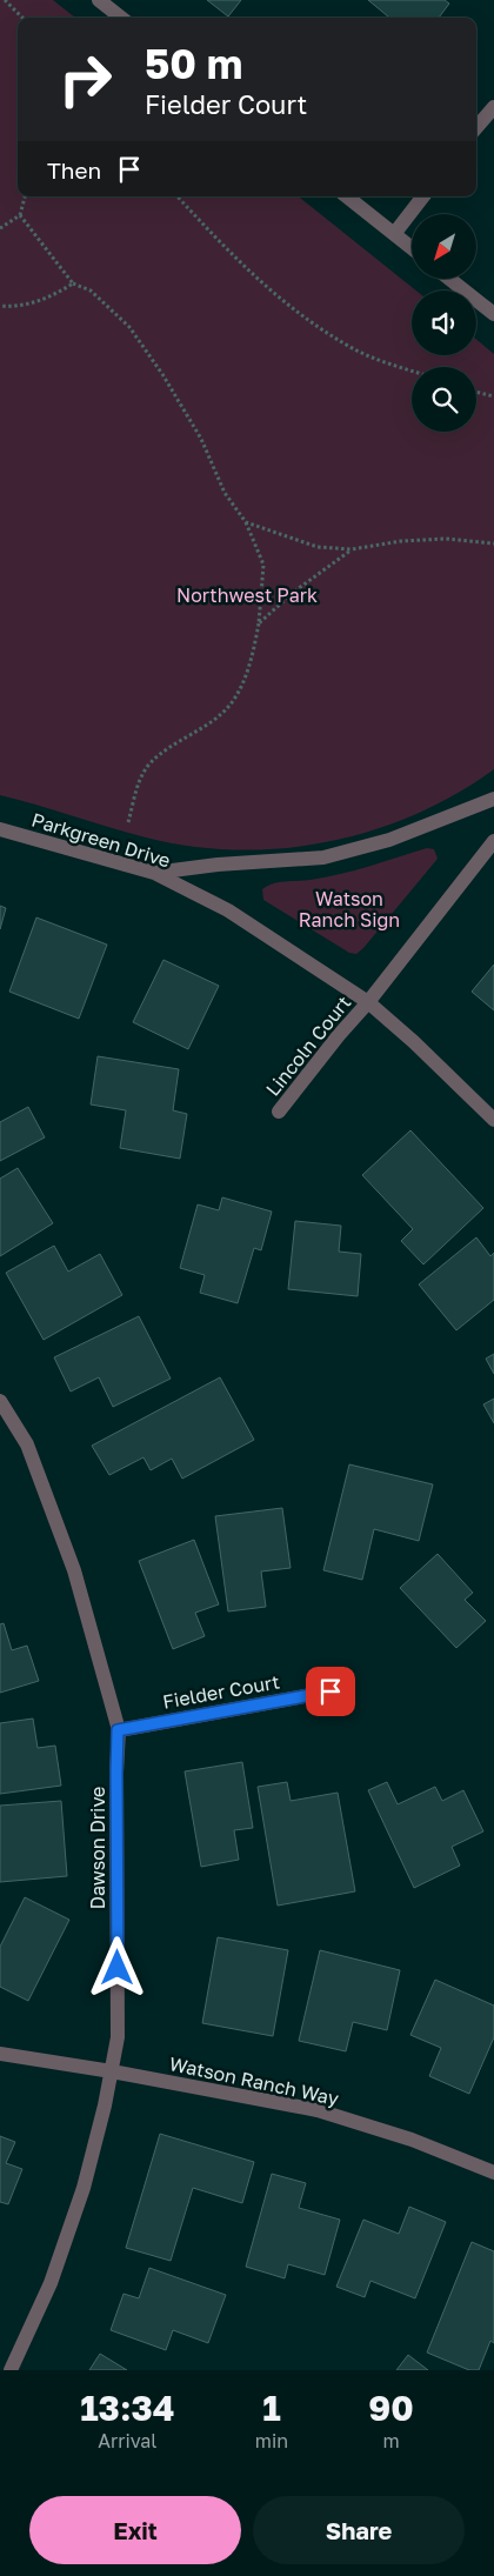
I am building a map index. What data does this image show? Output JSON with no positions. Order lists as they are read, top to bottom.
{
  "streets": {
    "street": [
      "Parkgreen Drive",
      "Lincoln Court",
      "Fielder Court",
      "Dawson Drive",
      "Watson Ranch Way"
    ]
  },
  "crossings": [
    ["Parkgreen Drive", "Lincoln Court"],
    ["Fielder Court", "Dawson Drive"],
    ["Dawson Drive", "Watson Ranch Way"]
  ],
  "parks": ["Northwest Park", "Watson Ranch Sign"],
  "north": "bottom left",
  "page": {
    "turn": ["50 m", "Fielder Court"],
    "then": "Then",
    "eta": [
      "13:34",
      "Arrival",
      "1",
      "min",
      "90",
      "m"
    ],
    "buttons": ["Exit", "Share"]
  }
}
